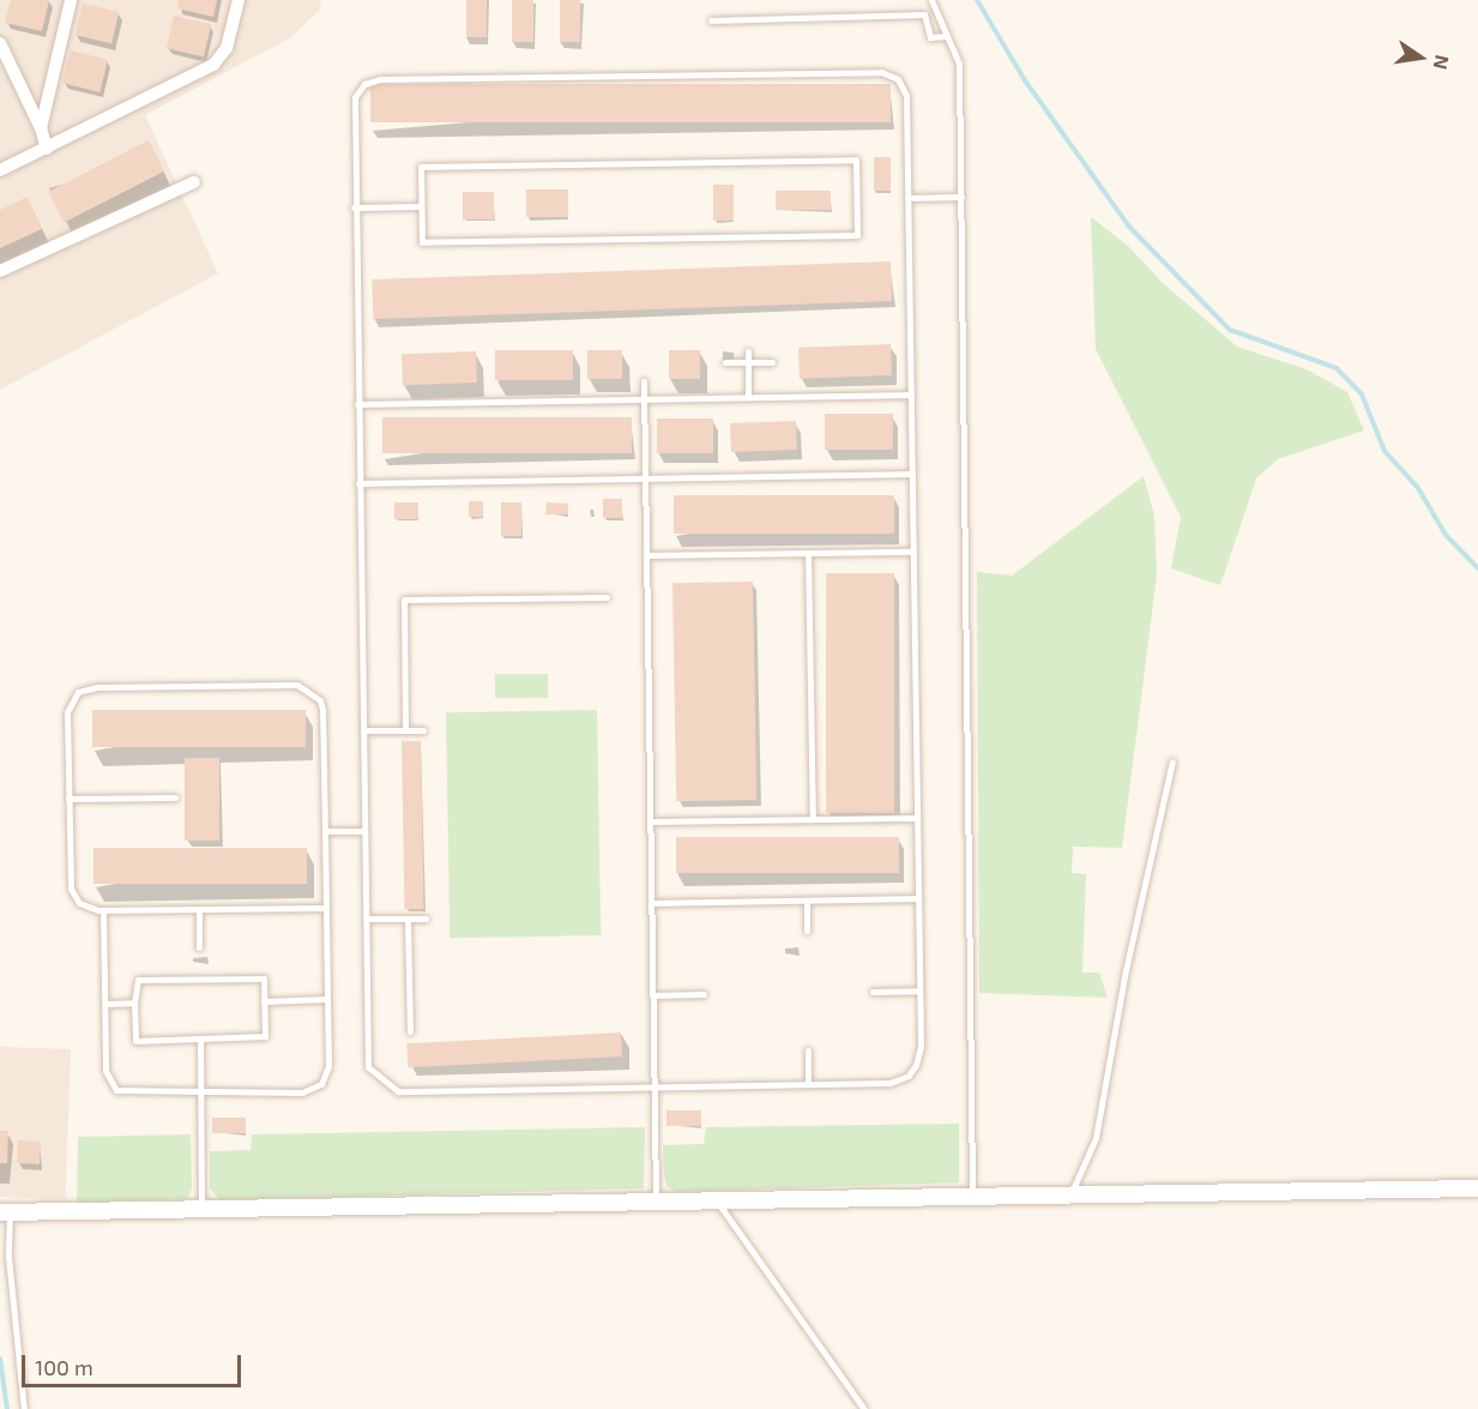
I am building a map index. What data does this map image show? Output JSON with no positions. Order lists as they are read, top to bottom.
{
  "scale_bar": "100 m",
  "north": "right"
}
